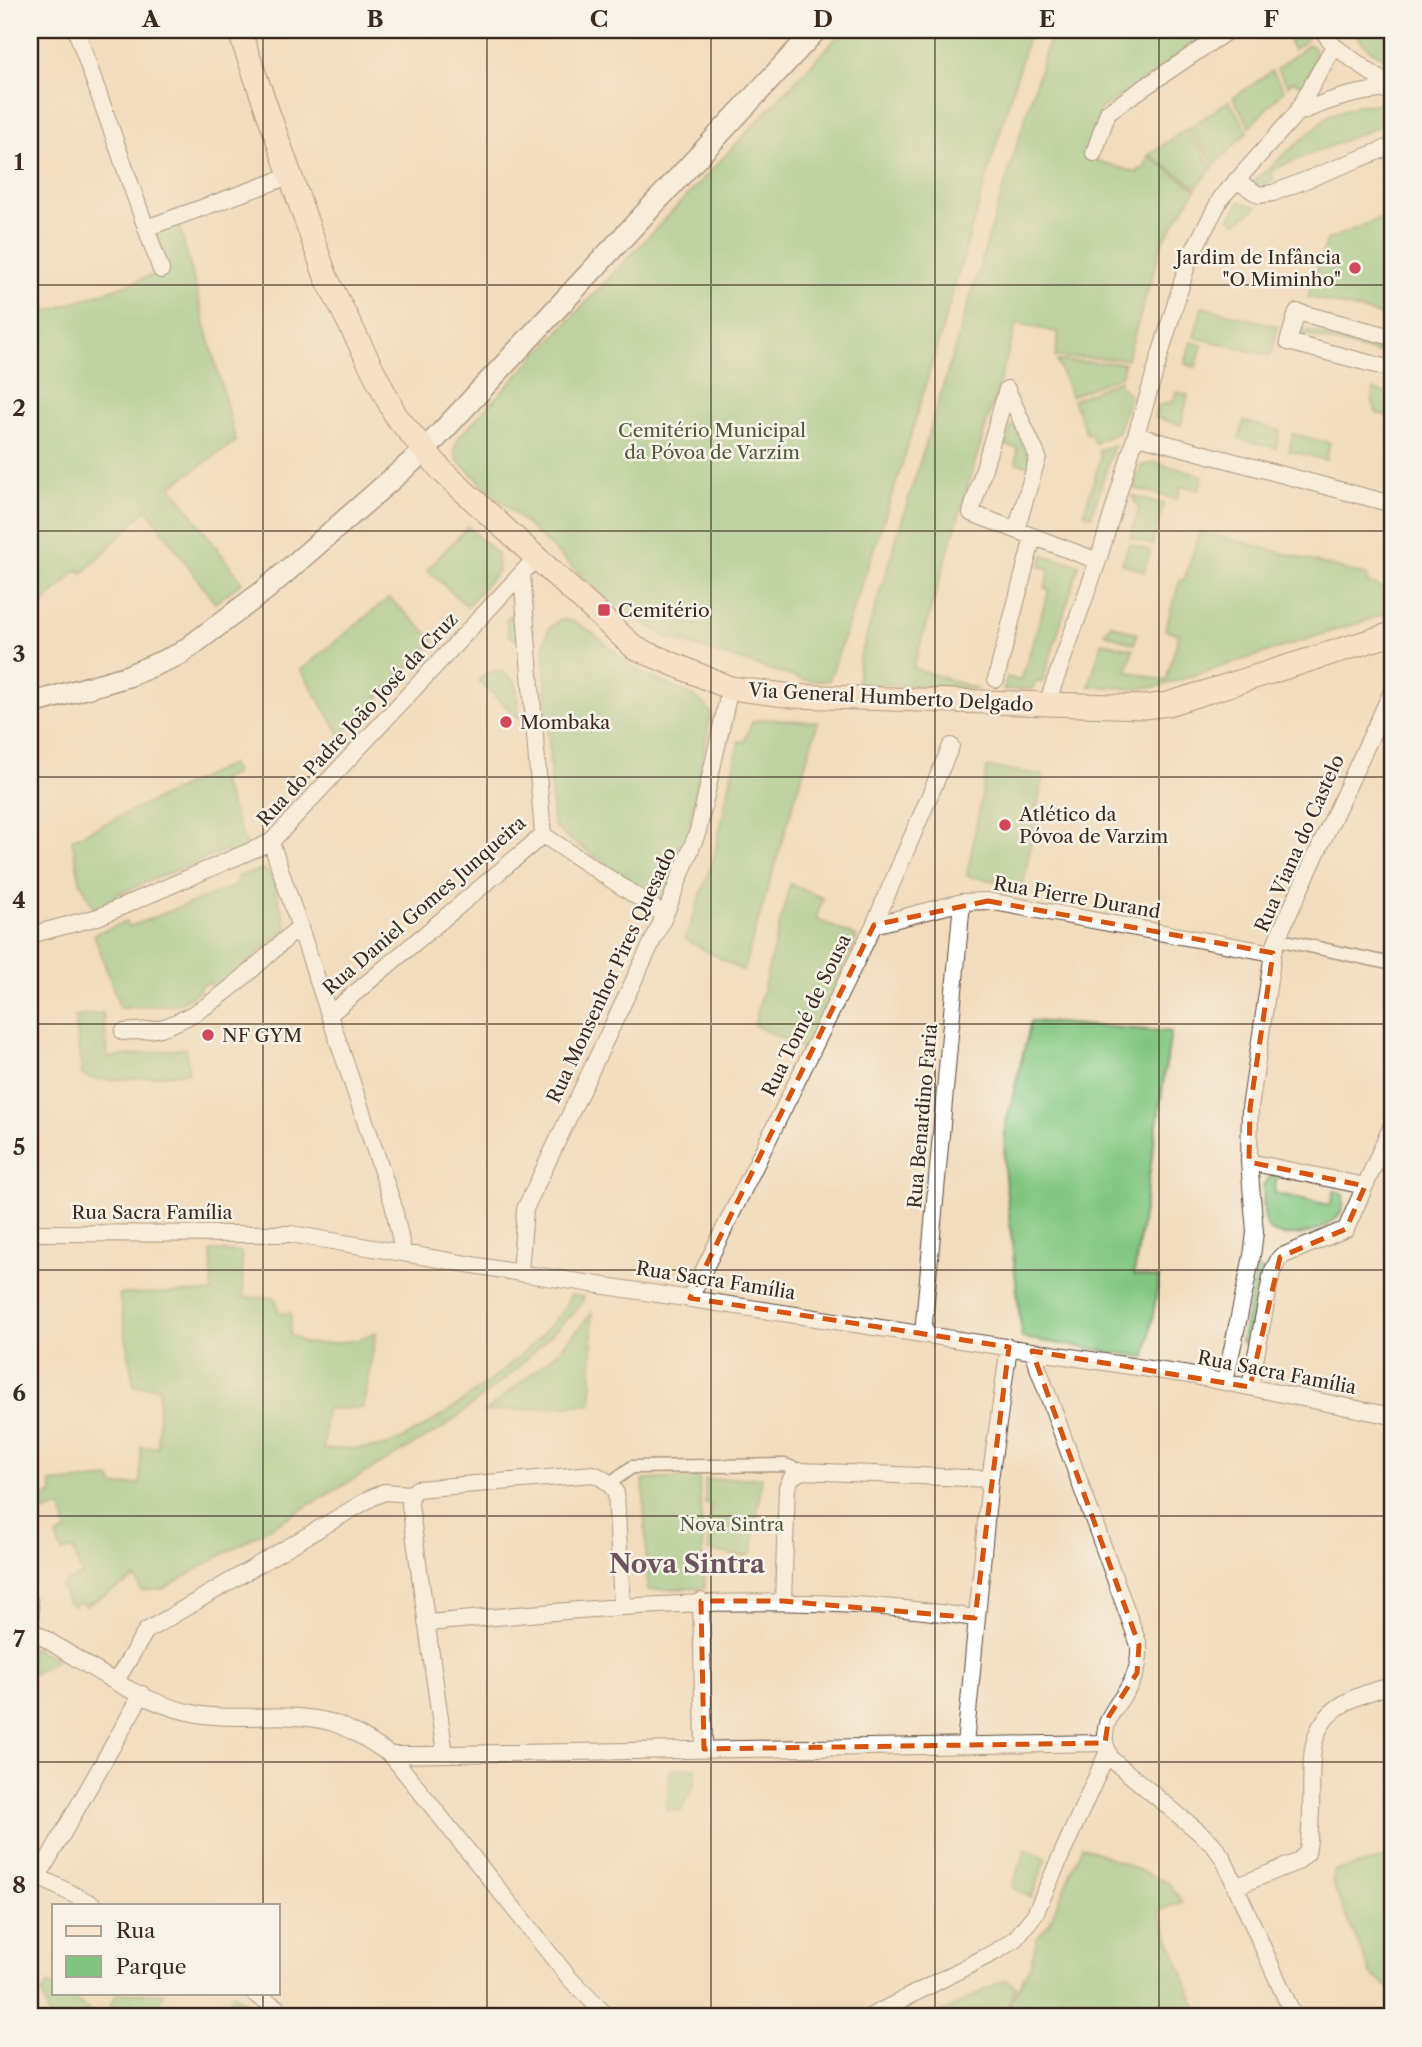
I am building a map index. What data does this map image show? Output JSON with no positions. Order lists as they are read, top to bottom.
{
  "streets": {
    "main road": ["Via General Humberto Delgado"],
    "street": [
      "Rua do Padre João José da Cruz",
      "Rua Viana do Castelo",
      "Rua Pierre Durand",
      "Rua Daniel Gomes Junqueira",
      "Rua Monsenhor Pires Quesado",
      "Rua Tomé de Sousa",
      "Rua Benardino Faria",
      "Rua Sacra Família"
    ]
  },
  "crossings": [
    ["Via General Humberto Delgado", "Rua do Padre João José da Cruz"],
    ["Via General Humberto Delgado", "Rua Daniel Gomes Junqueira"],
    ["Via General Humberto Delgado", "Rua Monsenhor Pires Quesado"],
    ["Rua do Padre João José da Cruz", "Rua Daniel Gomes Junqueira"],
    ["Rua Viana do Castelo", "Rua Pierre Durand"],
    ["Rua Viana do Castelo", "Rua Sacra Família"],
    ["Rua Pierre Durand", "Rua Tomé de Sousa"],
    ["Rua Pierre Durand", "Rua Benardino Faria"],
    ["Rua Daniel Gomes Junqueira", "Rua Sacra Família"],
    ["Rua Monsenhor Pires Quesado", "Rua Sacra Família"],
    ["Rua Tomé de Sousa", "Rua Sacra Família"],
    ["Rua Benardino Faria", "Rua Sacra Família"]
  ],
  "districts": ["Nova Sintra"],
  "parks": ["Cemitério Municipal da Póvoa de Varzim", "Nova Sintra"],
  "places": {
    "other": [
      "Jardim de Infância \"O Miminho\"",
      "Mombaka",
      "Atlético da Póvoa de Varzim",
      "NF GYM"
    ],
    "transit": ["Cemitério"]
  },
  "legend": ["Rua", "Parque"],
  "grid": {
    "columns": [
      "A",
      "B",
      "C",
      "D",
      "E",
      "F"
    ],
    "rows": [
      "1",
      "2",
      "3",
      "4",
      "5",
      "6",
      "7",
      "8"
    ]
  }
}
